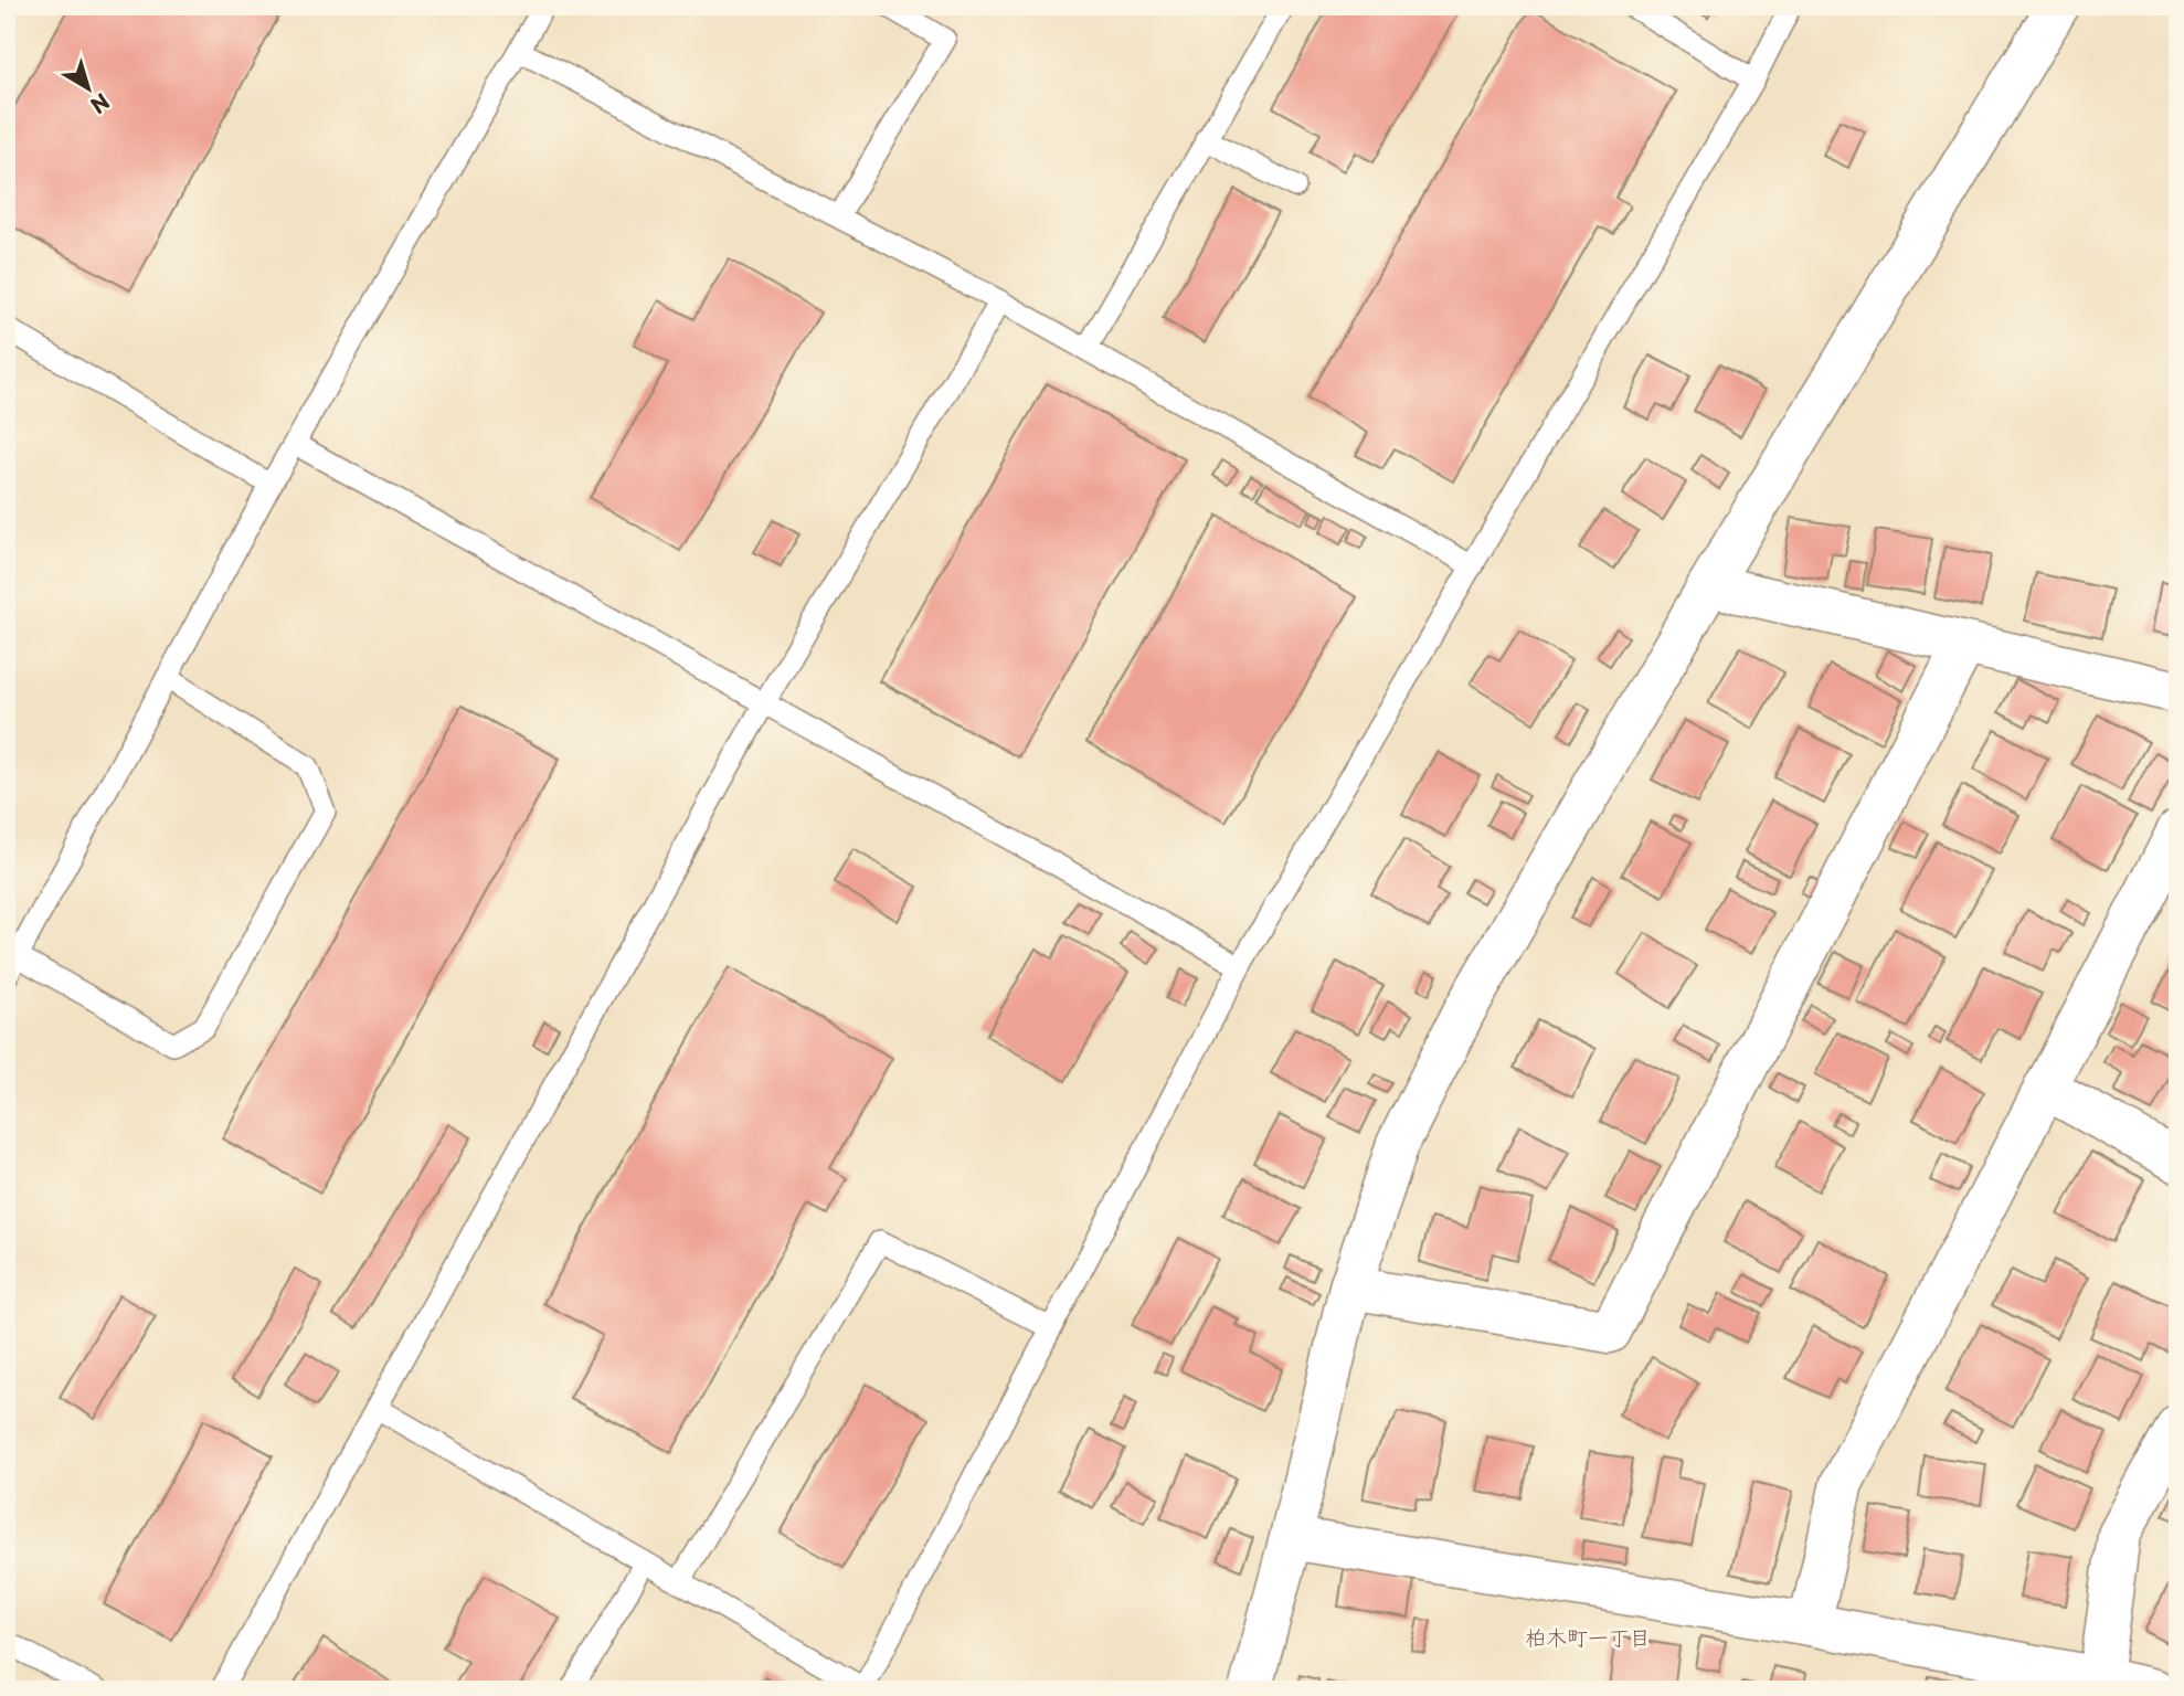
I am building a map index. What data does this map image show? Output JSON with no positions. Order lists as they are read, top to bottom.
{
  "districts": ["柏木町一丁目"],
  "north": "bottom right"
}
